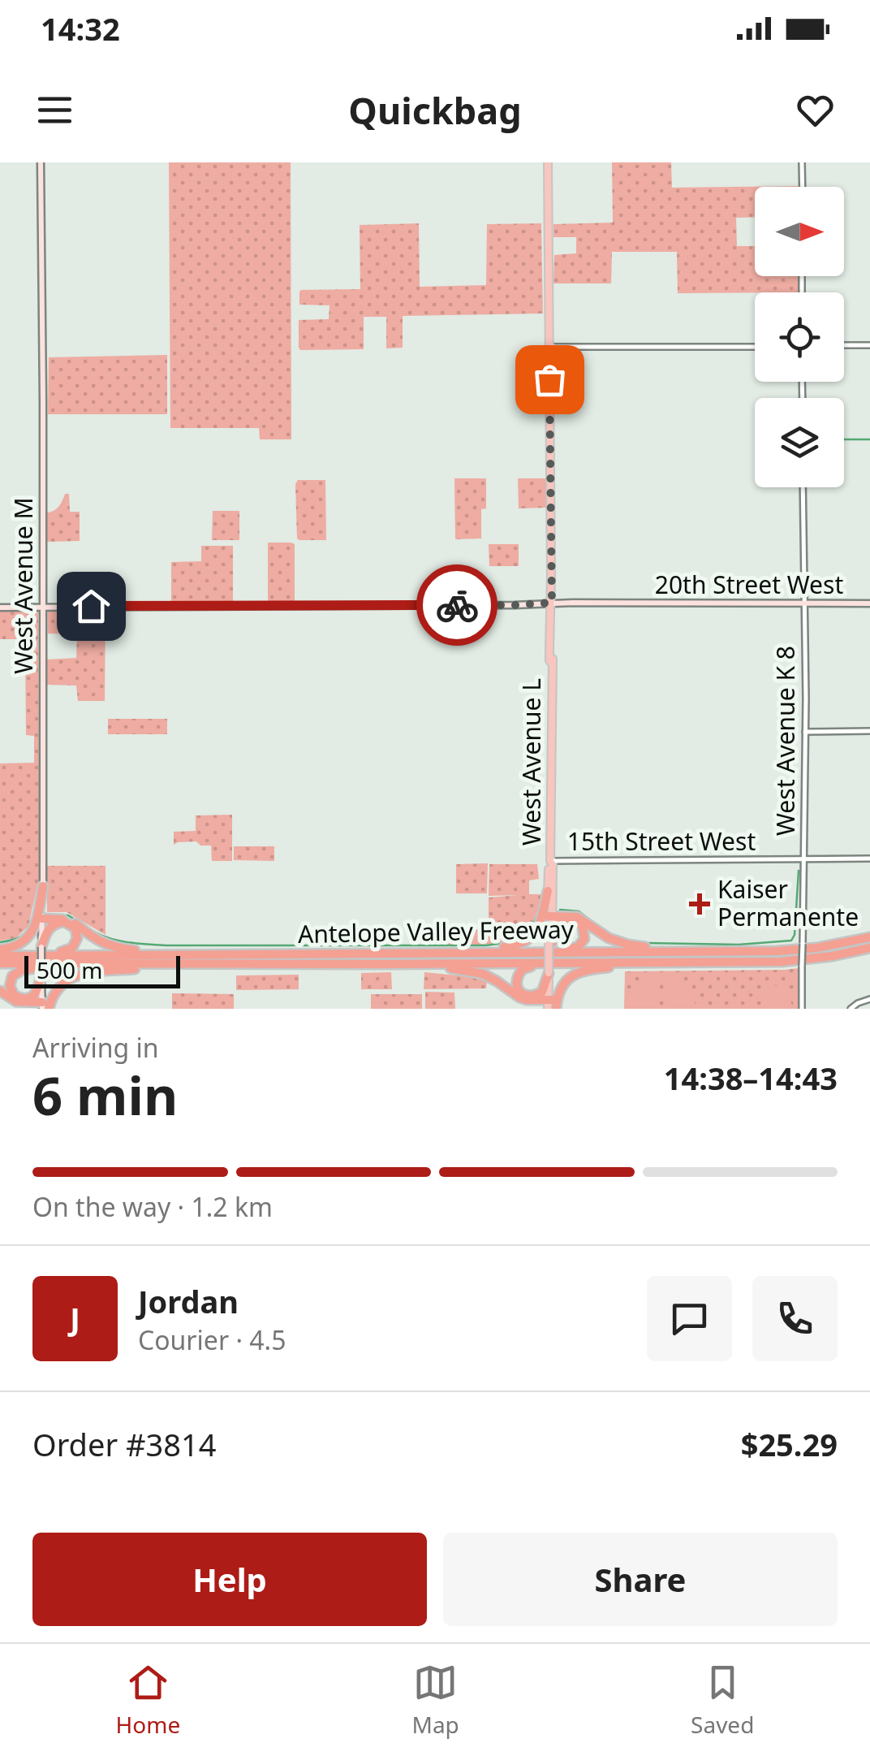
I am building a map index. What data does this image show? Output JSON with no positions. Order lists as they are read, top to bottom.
{
  "streets": {
    "highway": ["Antelope Valley Freeway"],
    "main road": ["West Avenue M", "20th Street West", "West Avenue L"],
    "street": ["West Avenue K 8", "15th Street West"]
  },
  "crossings": [
    ["West Avenue M", "20th Street West"],
    ["20th Street West", "West Avenue K 8"],
    ["20th Street West", "West Avenue L"],
    ["West Avenue K 8", "15th Street West"],
    ["West Avenue L", "15th Street West"]
  ],
  "places": {
    "health": ["Kaiser Permanente"]
  },
  "scale_bar": "500 m",
  "north": "right",
  "page": {
    "status": "14:32",
    "header": "Quickbag",
    "scale": "500 m",
    "heading": ["6 min", "Arriving in", "14:38–14:43"],
    "panel": [
      "Jordan",
      "Courier · 4.5",
      "Order #3814",
      "$25.29"
    ],
    "bar": "On the way · 1.2 km",
    "round": "J",
    "buttons": ["Help", "Share"],
    "tabs": ["Home", "Map", "Saved"]
  }
}
